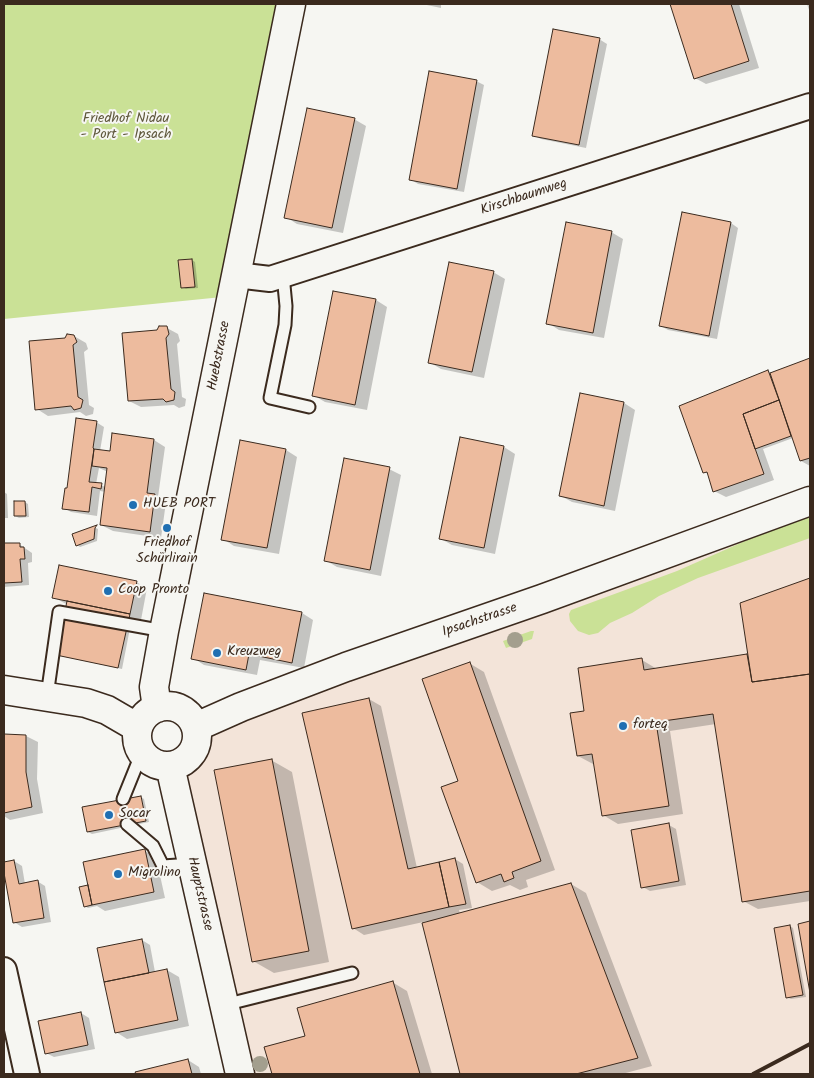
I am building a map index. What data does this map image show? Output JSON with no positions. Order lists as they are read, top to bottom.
{
  "streets": {
    "main road": ["Huebstrasse", "Ipsachstrasse", "Hauptstrasse"],
    "street": ["Kirschbaumweg"]
  },
  "crossings": [
    ["Kirschbaumweg", "Huebstrasse"],
    ["Huebstrasse", "Ipsachstrasse"],
    ["Huebstrasse", "Hauptstrasse"],
    ["Ipsachstrasse", "Hauptstrasse"]
  ],
  "parks": ["Friedhof Nidau - Port - Ipsach"],
  "places": [
    "HUEB PORT",
    "Friedhof Schürlirain",
    "Coop Pronto",
    "Kreuzweg",
    "forteq",
    "Socar",
    "Migrolino"
  ]
}
